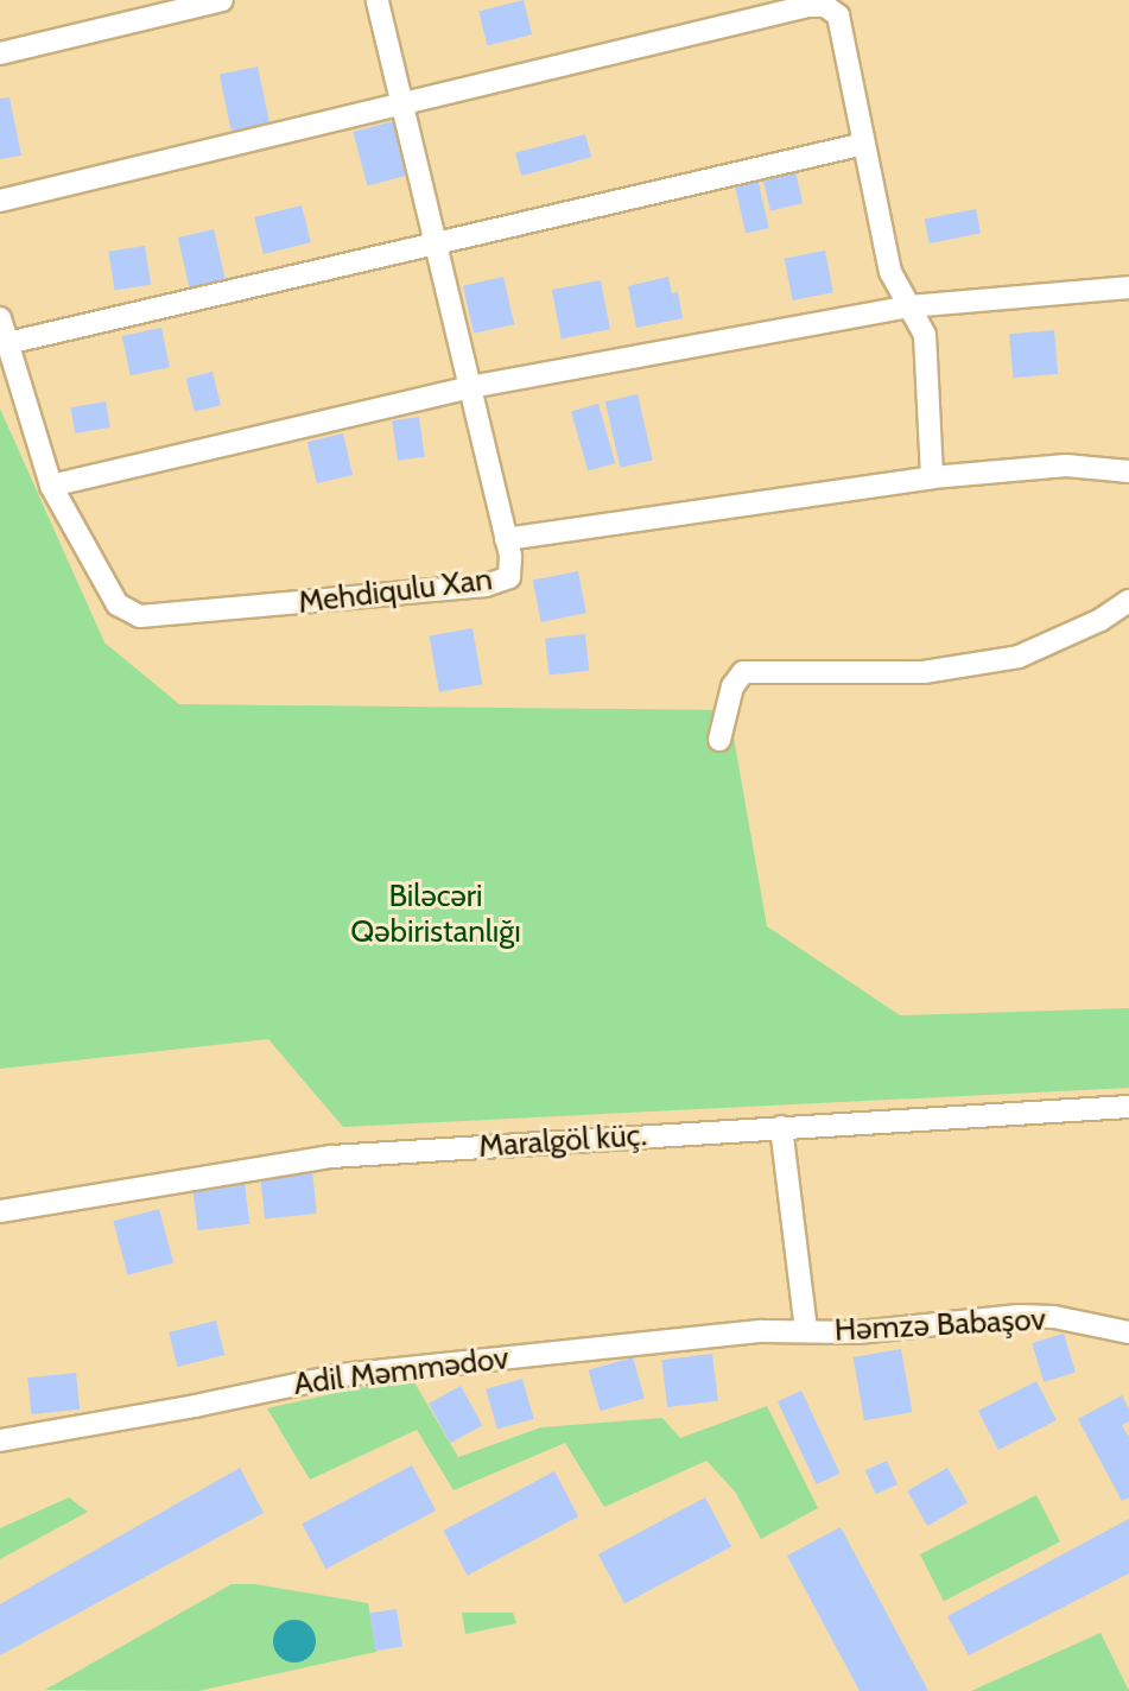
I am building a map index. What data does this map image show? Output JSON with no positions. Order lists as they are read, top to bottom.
{
  "streets": {
    "street": [
      "Mehdiqulu Xan",
      "Maralgöl küç.",
      "Həmzə Babaşov",
      "Adil Məmmədov"
    ]
  },
  "crossings": [
    ["Həmzə Babaşov", "Adil Məmmədov"]
  ],
  "parks": ["Biləcəri Qəbiristanlığı"]
}
